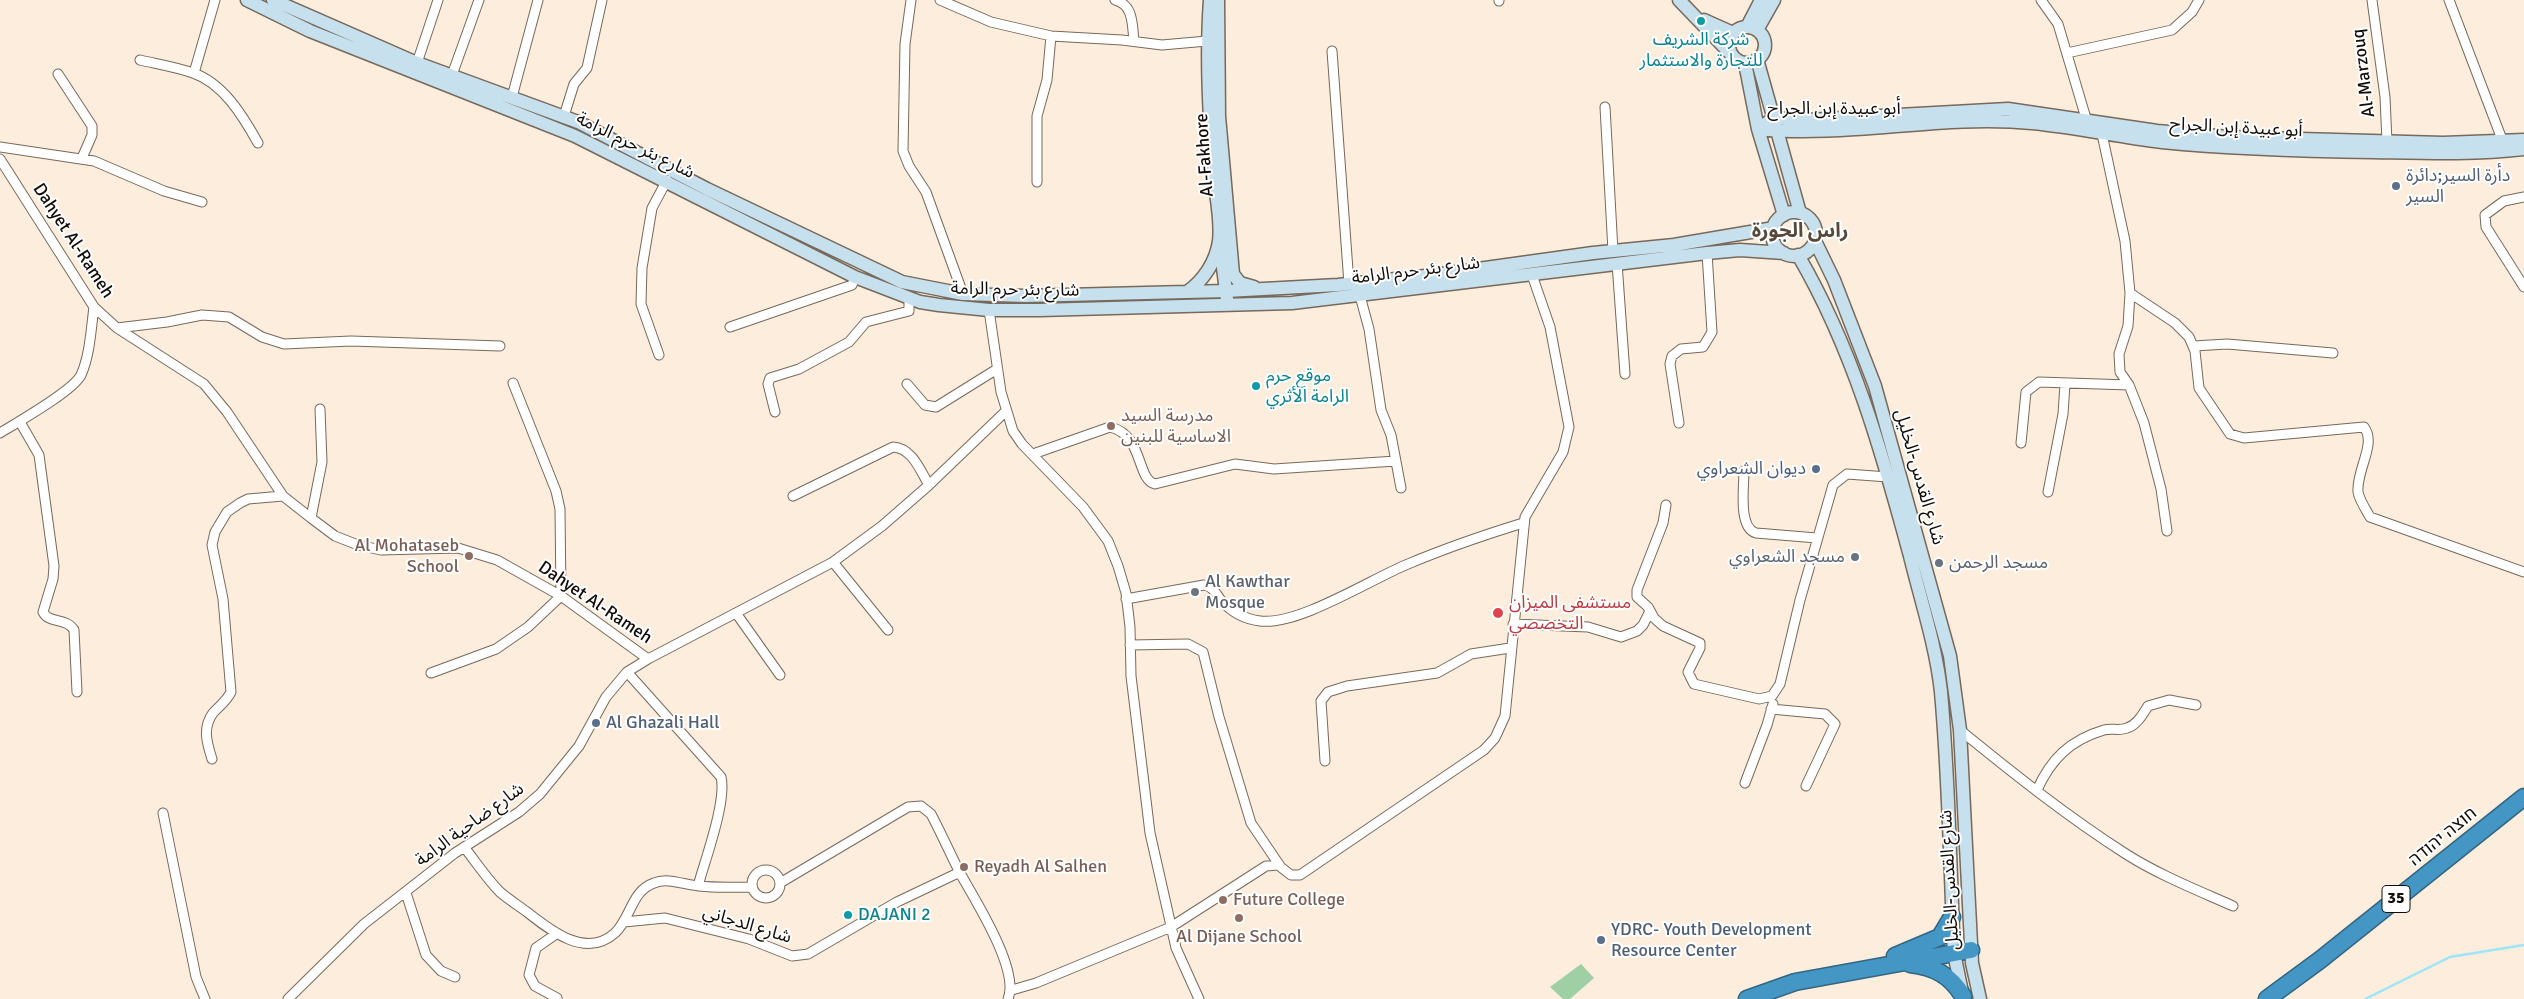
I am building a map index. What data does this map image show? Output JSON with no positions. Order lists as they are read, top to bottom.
{
  "streets": {
    "highway": ["חוצה יהודה", "35"],
    "main road": [
      "أبو عبيدة إبن الجراح",
      "شارع بئر حرم الرامة",
      "Al-Fakhore",
      "شارع القدس-الخليل"
    ],
    "street": [
      "Al-Marzouq",
      "Dahyet Al-Rameh",
      "شارع ضاحية الرامة",
      "شارع الدجاني"
    ]
  },
  "crossings": [
    ["Al-Marzouq", "أبو عبيدة إبن الجراح"],
    ["شارع بئر حرم الرامة", "Al-Fakhore"],
    ["شارع بئر حرم الرامة", "شارع القدس-الخليل"],
    ["Dahyet Al-Rameh", "شارع ضاحية الرامة"]
  ],
  "districts": ["راس الجورة"],
  "places": [
    "شركة الشريف للتجارة والاستثمار",
    "دأرة السير;دائرة السير",
    "موقع حرم الرامة الأثري",
    "مدرسة السيد الاساسية للبنين",
    "ديوان الشعراوي",
    "Al Mohataseb School",
    "مسجد الشعراوي",
    "مسجد الرحمن",
    "Al Kawthar Mosque",
    "مستشفى الميزان التخصصي",
    "Al Ghazali Hall",
    "Reyadh Al Salhen",
    "Future College",
    "DAJANI 2",
    "Al Dijane School",
    "YDRC- Youth Development Resource Center"
  ]
}
